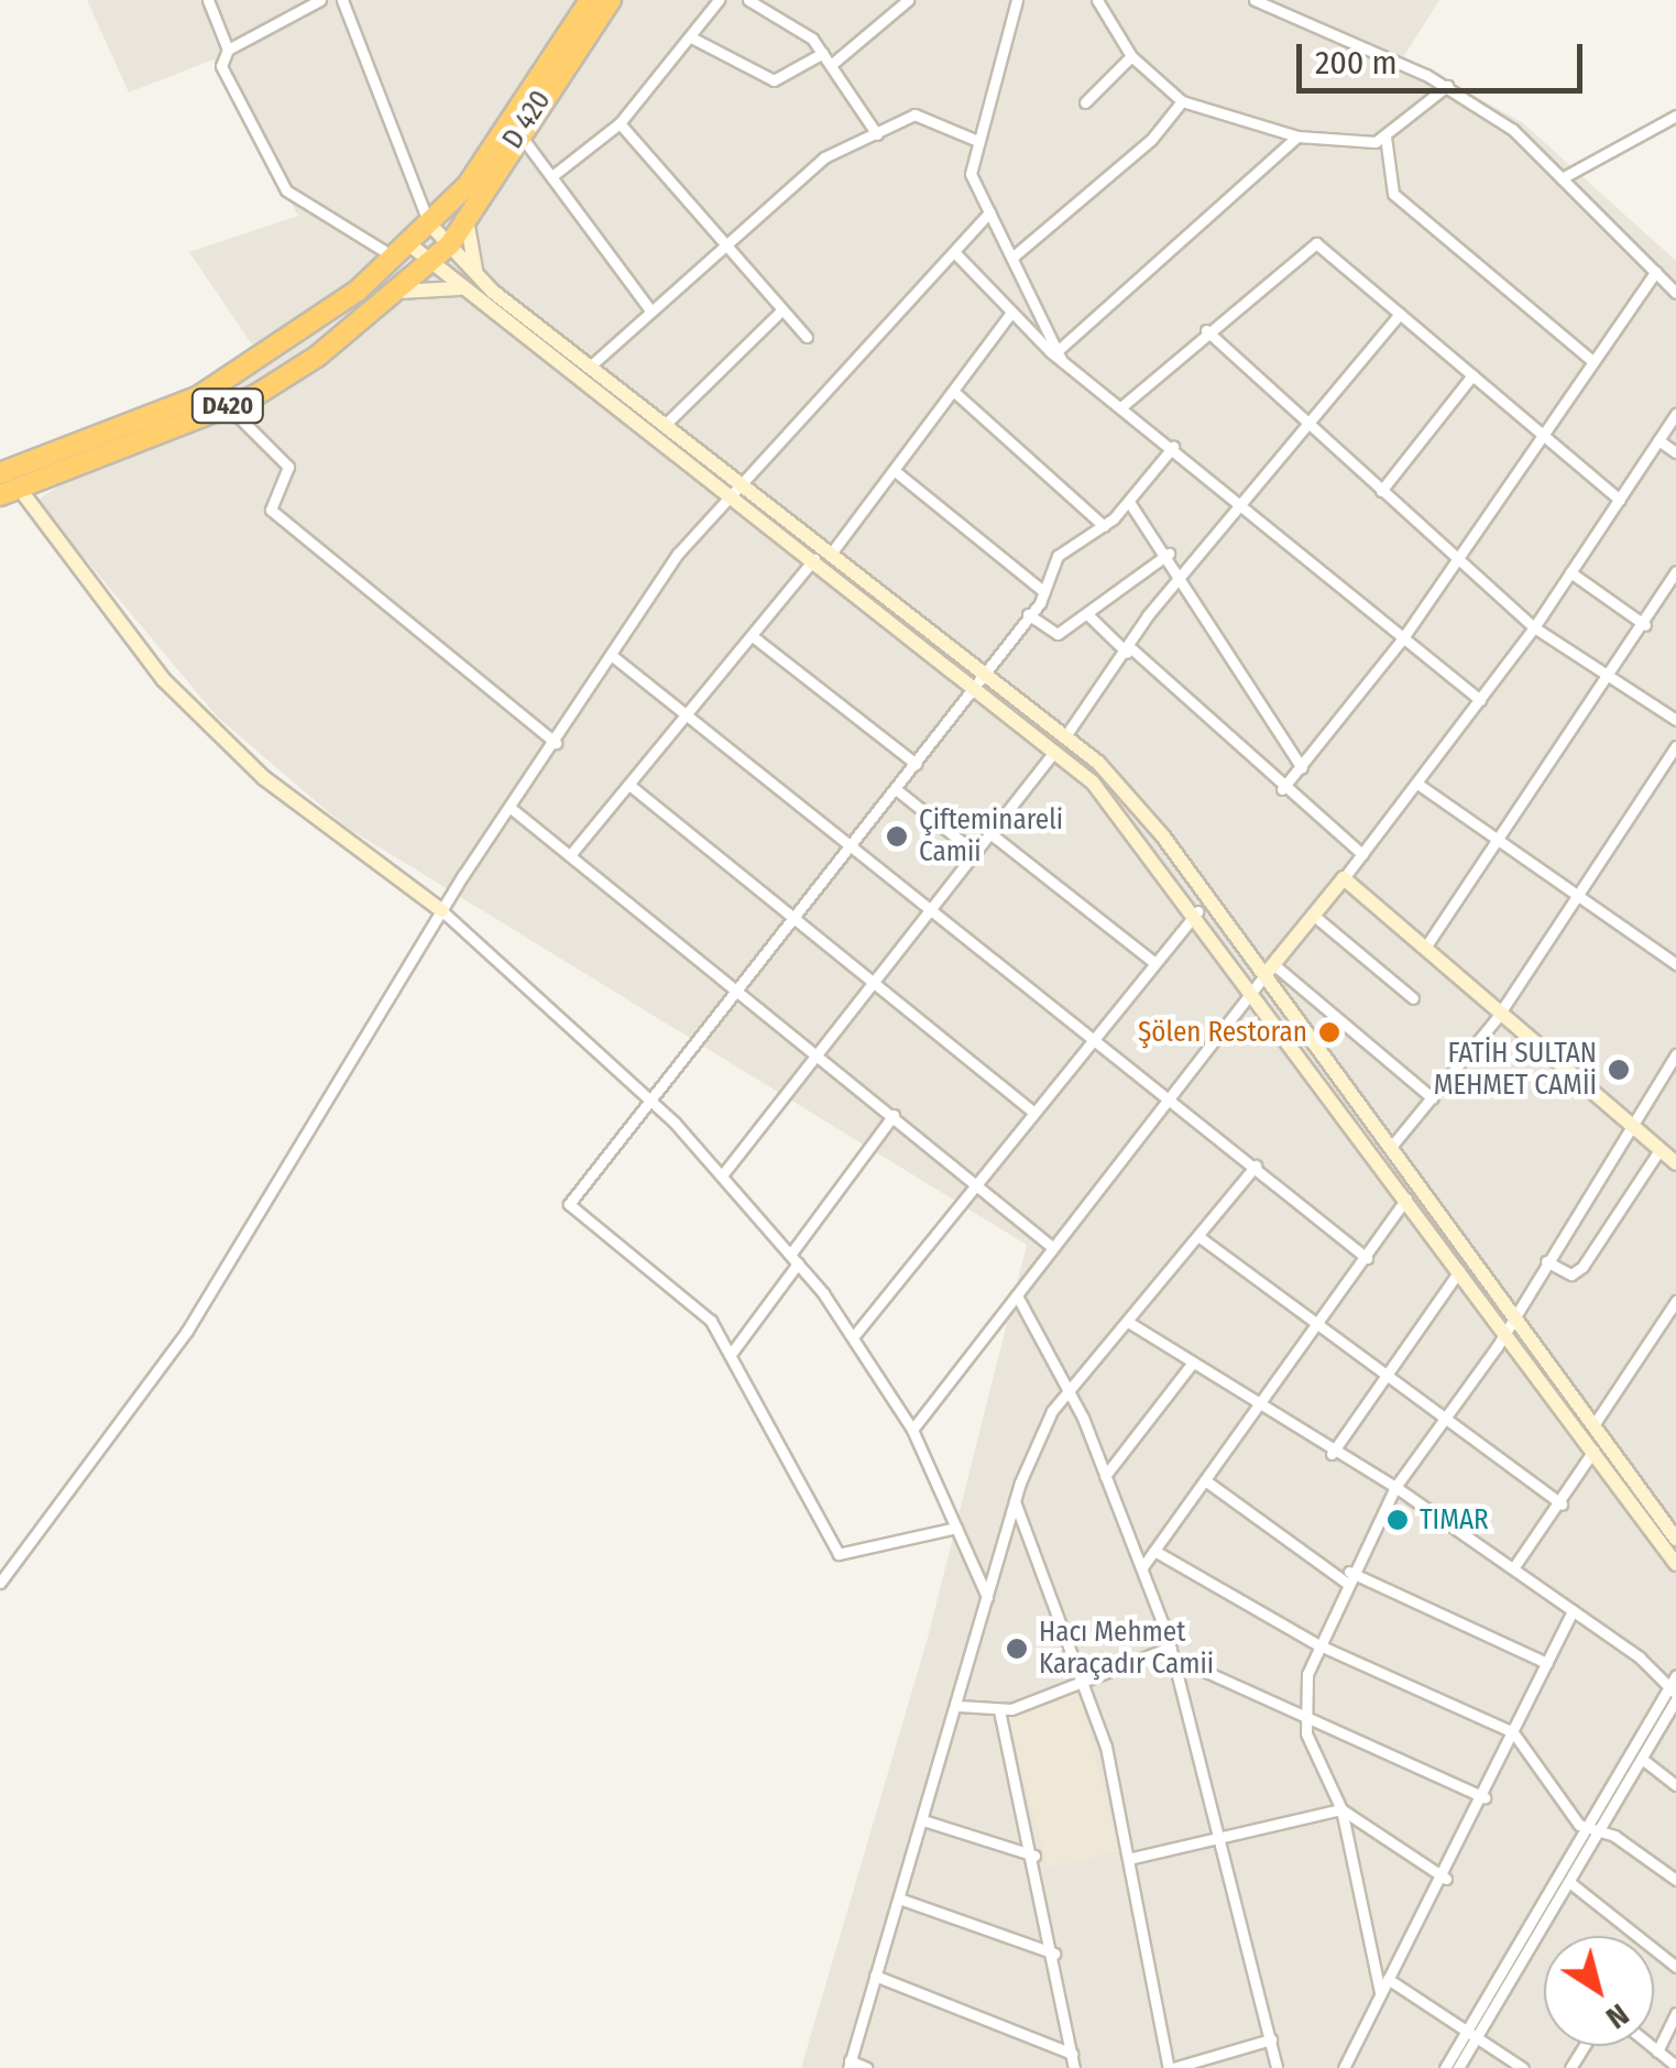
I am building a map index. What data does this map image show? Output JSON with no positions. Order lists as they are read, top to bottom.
{
  "streets": {
    "highway": ["D 420", "D420"]
  },
  "crossings": [
    ["D 420", "D420"]
  ],
  "places": [
    "Çifteminareli Camii",
    "Şölen Restoran",
    "FATİH SULTAN MEHMET CAMİİ",
    "TIMAR",
    "Hacı Mehmet Karaçadır Camii"
  ],
  "scale_bar": "200 m",
  "north": "bottom right"
}
